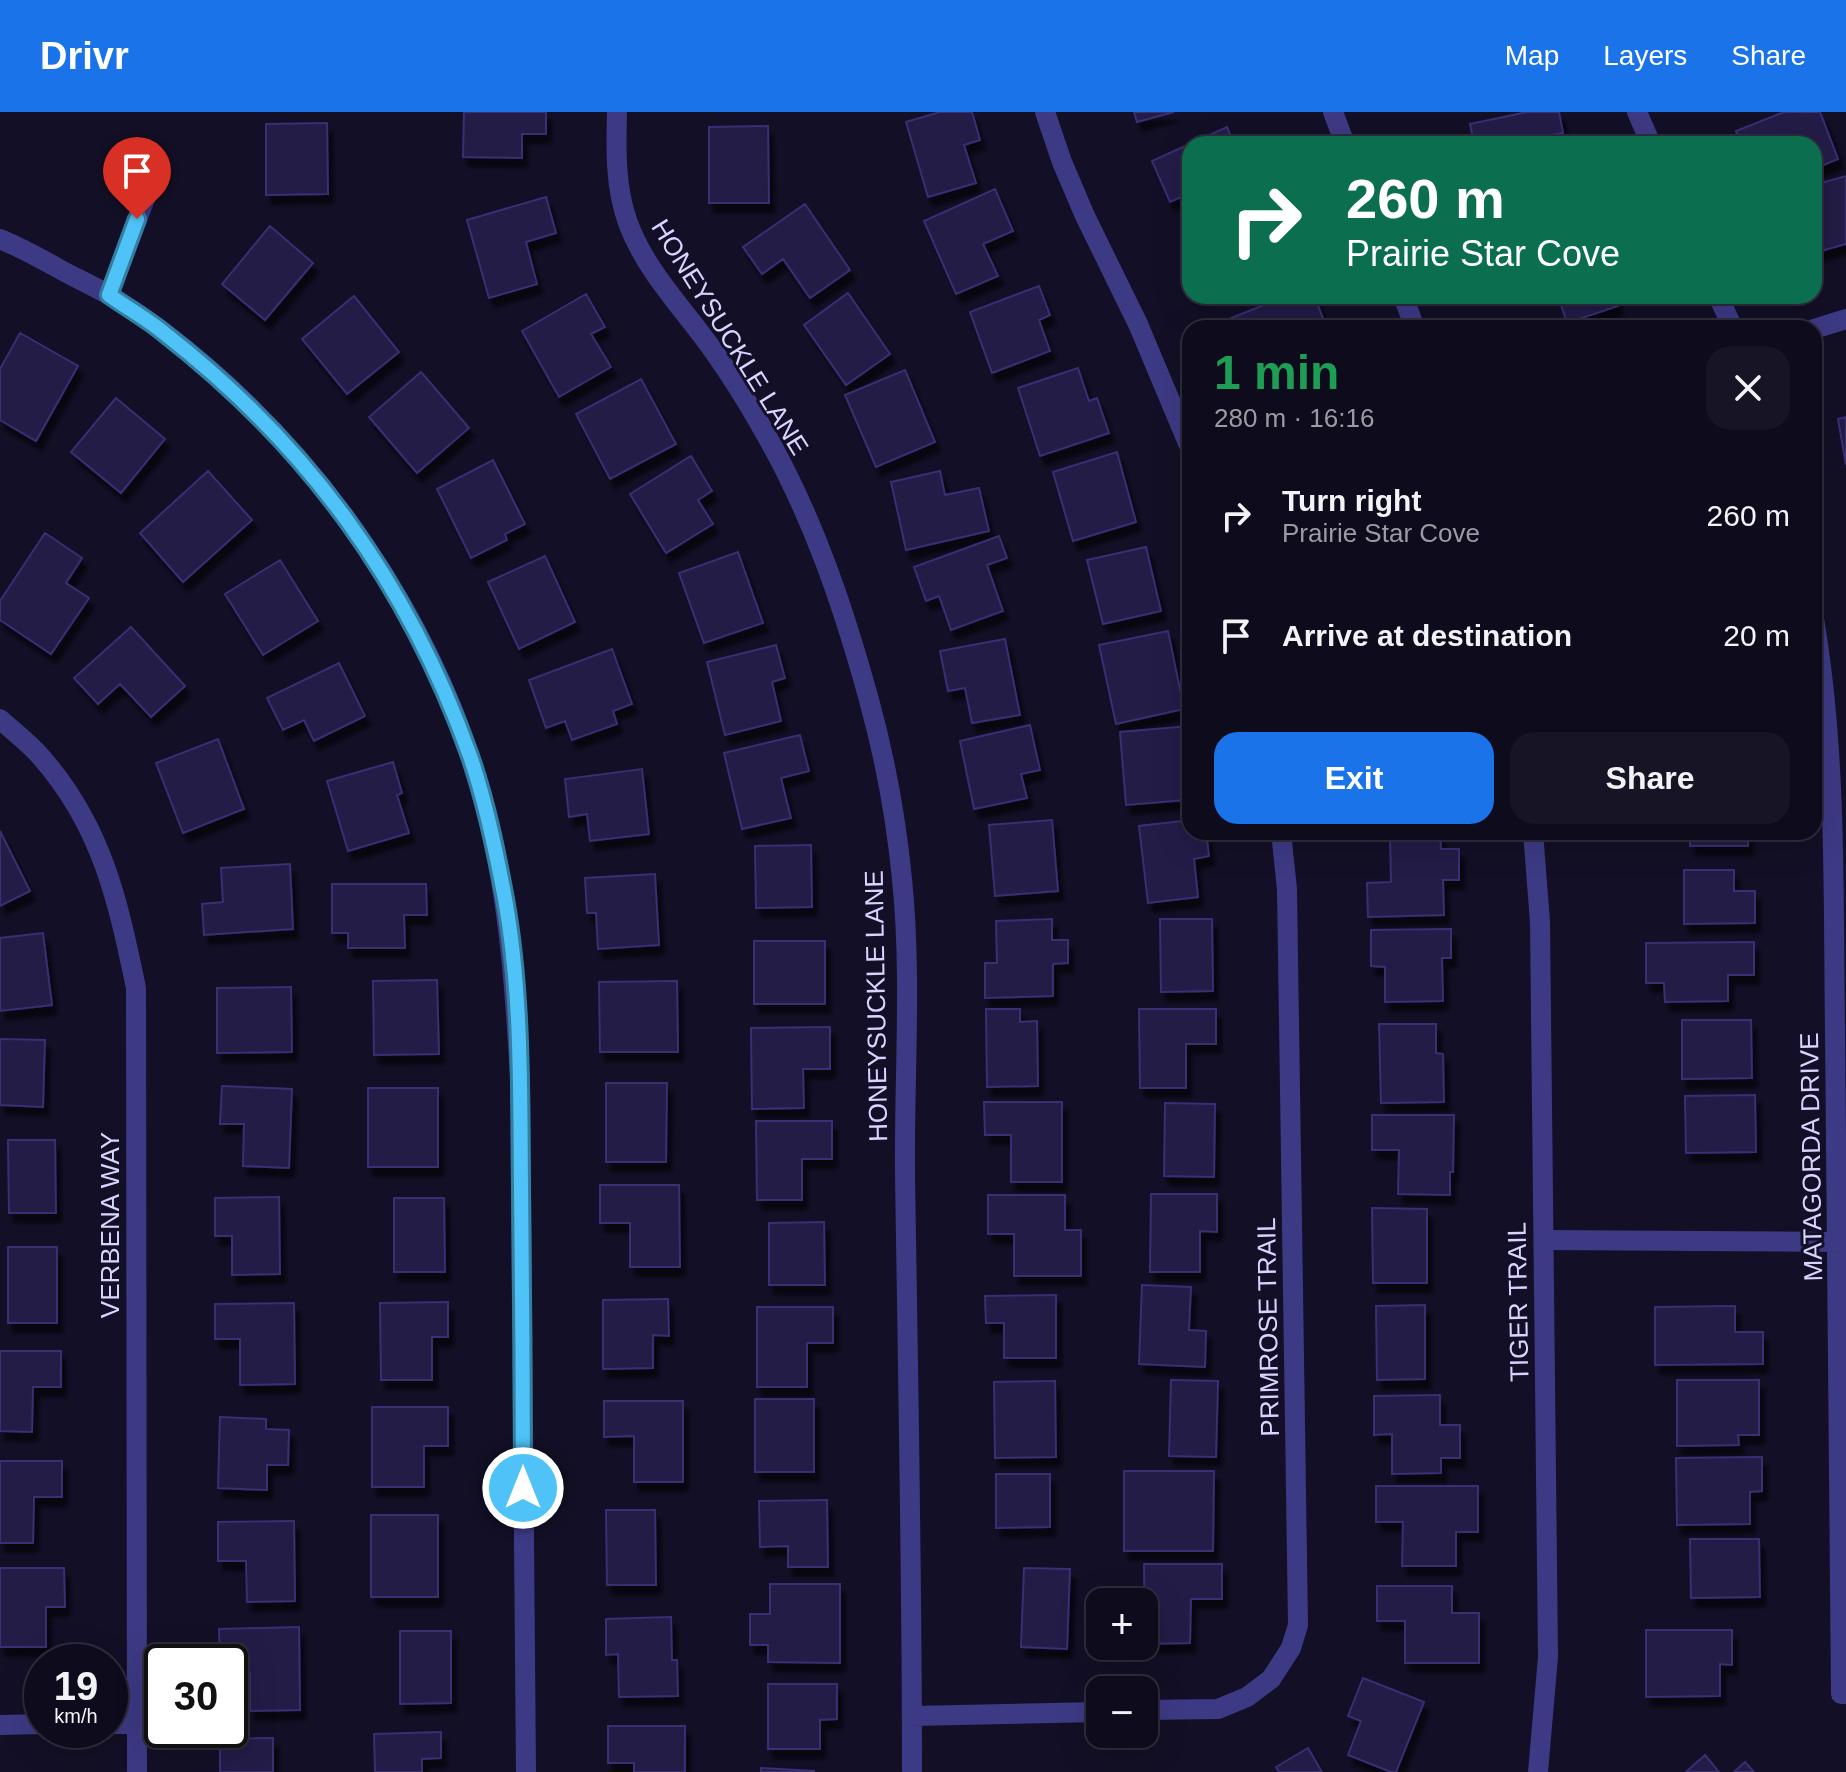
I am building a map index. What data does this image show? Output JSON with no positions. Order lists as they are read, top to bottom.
{
  "streets": {
    "street": [
      "HONEYSUCKLE LANE",
      "MATAGORDA DRIVE",
      "VERBENA WAY",
      "TIGER TRAIL",
      "PRIMROSE TRAIL"
    ]
  },
  "page": {
    "header": "Drivr",
    "nav": ["Map", "Layers", "Share"],
    "turn": ["260 m", "Prairie Star Cove"],
    "heading": ["1 min", "280 m · 16:16"],
    "list": [
      {
        "name": "Turn right",
        "note": "Prairie Star Cove",
        "value": "260 m"
      },
      {
        "name": "Arrive at destination",
        "value": "20 m"
      }
    ],
    "buttons": ["Exit", "Share"],
    "map_buttons": ["+", "−"],
    "speed": "19 km/h",
    "limit": "30"
  }
}
